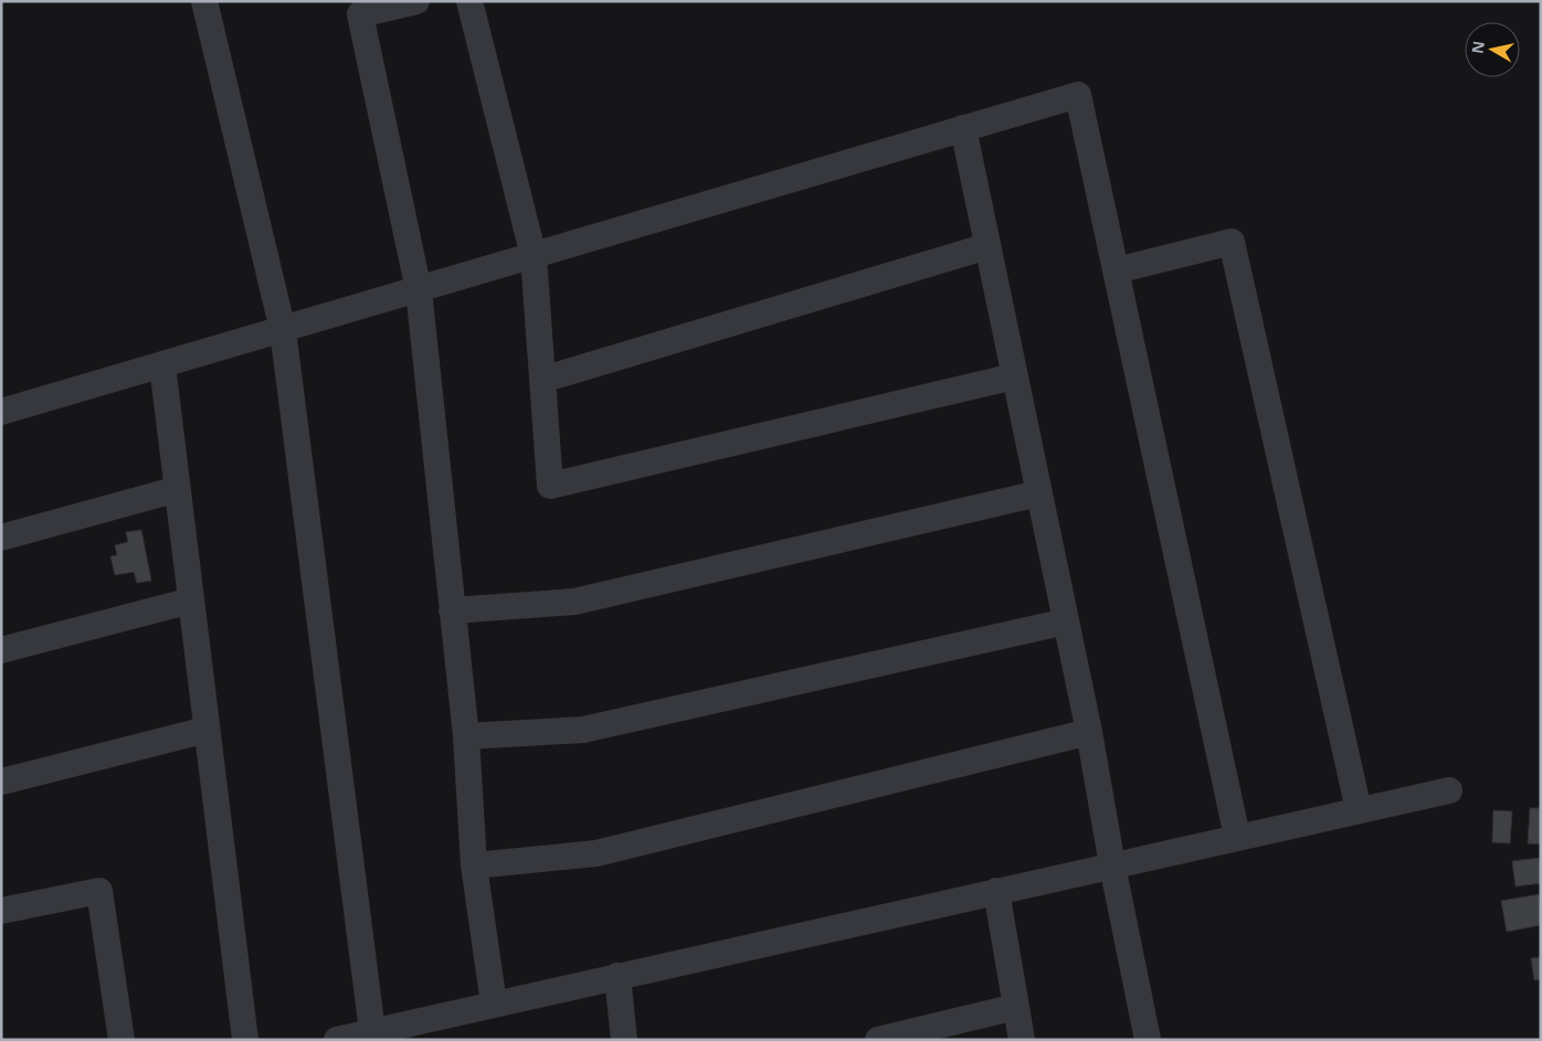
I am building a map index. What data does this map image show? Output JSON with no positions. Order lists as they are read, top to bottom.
{
  "north": "left"
}
